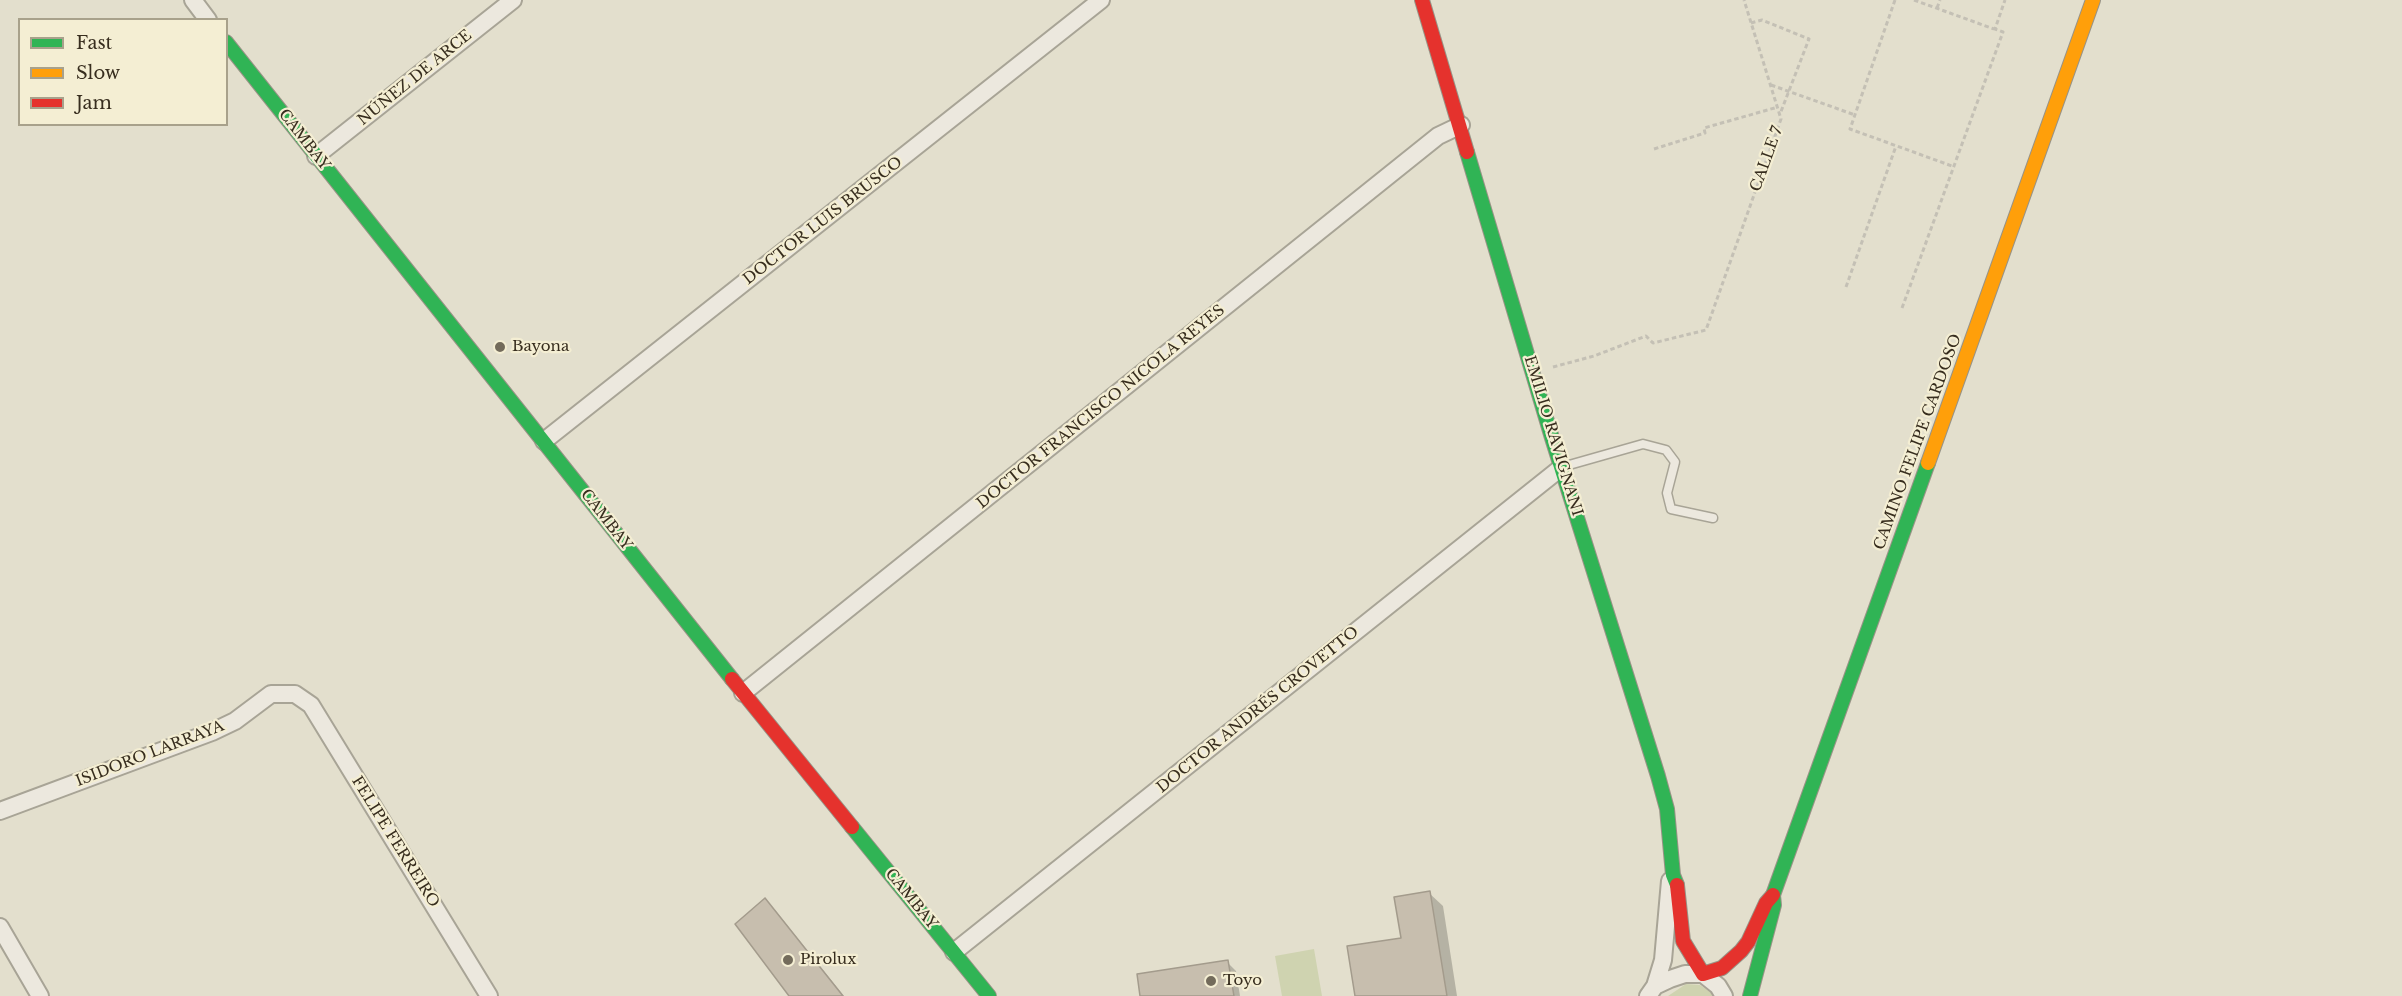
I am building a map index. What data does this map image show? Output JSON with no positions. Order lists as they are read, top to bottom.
{
  "streets": {
    "street": [
      "NÚÑEZ DE ARCE",
      "CAMBAY",
      "DOCTOR LUIS BRUSCO",
      "DOCTOR FRANCISCO NICOLA REYES",
      "EMILIO RAVIGNANI",
      "CAMINO FELIPE CARDOSO",
      "DOCTOR ANDRÉS CROVETTO",
      "ISIDORO LARRAYA",
      "FELIPE FERREIRO"
    ],
    "path": ["CALLE 7"]
  },
  "crossings": [
    ["NÚÑEZ DE ARCE", "CAMBAY"],
    ["CAMBAY", "DOCTOR LUIS BRUSCO"],
    ["CAMBAY", "DOCTOR FRANCISCO NICOLA REYES"],
    ["CAMBAY", "DOCTOR ANDRÉS CROVETTO"],
    ["CALLE 7", "EMILIO RAVIGNANI"],
    ["DOCTOR FRANCISCO NICOLA REYES", "EMILIO RAVIGNANI"],
    ["EMILIO RAVIGNANI", "CAMINO FELIPE CARDOSO"],
    ["EMILIO RAVIGNANI", "DOCTOR ANDRÉS CROVETTO"],
    ["ISIDORO LARRAYA", "FELIPE FERREIRO"]
  ],
  "places": ["Bayona", "Pirolux", "Toyo"],
  "legend": ["Fast", "Slow", "Jam"]
}
